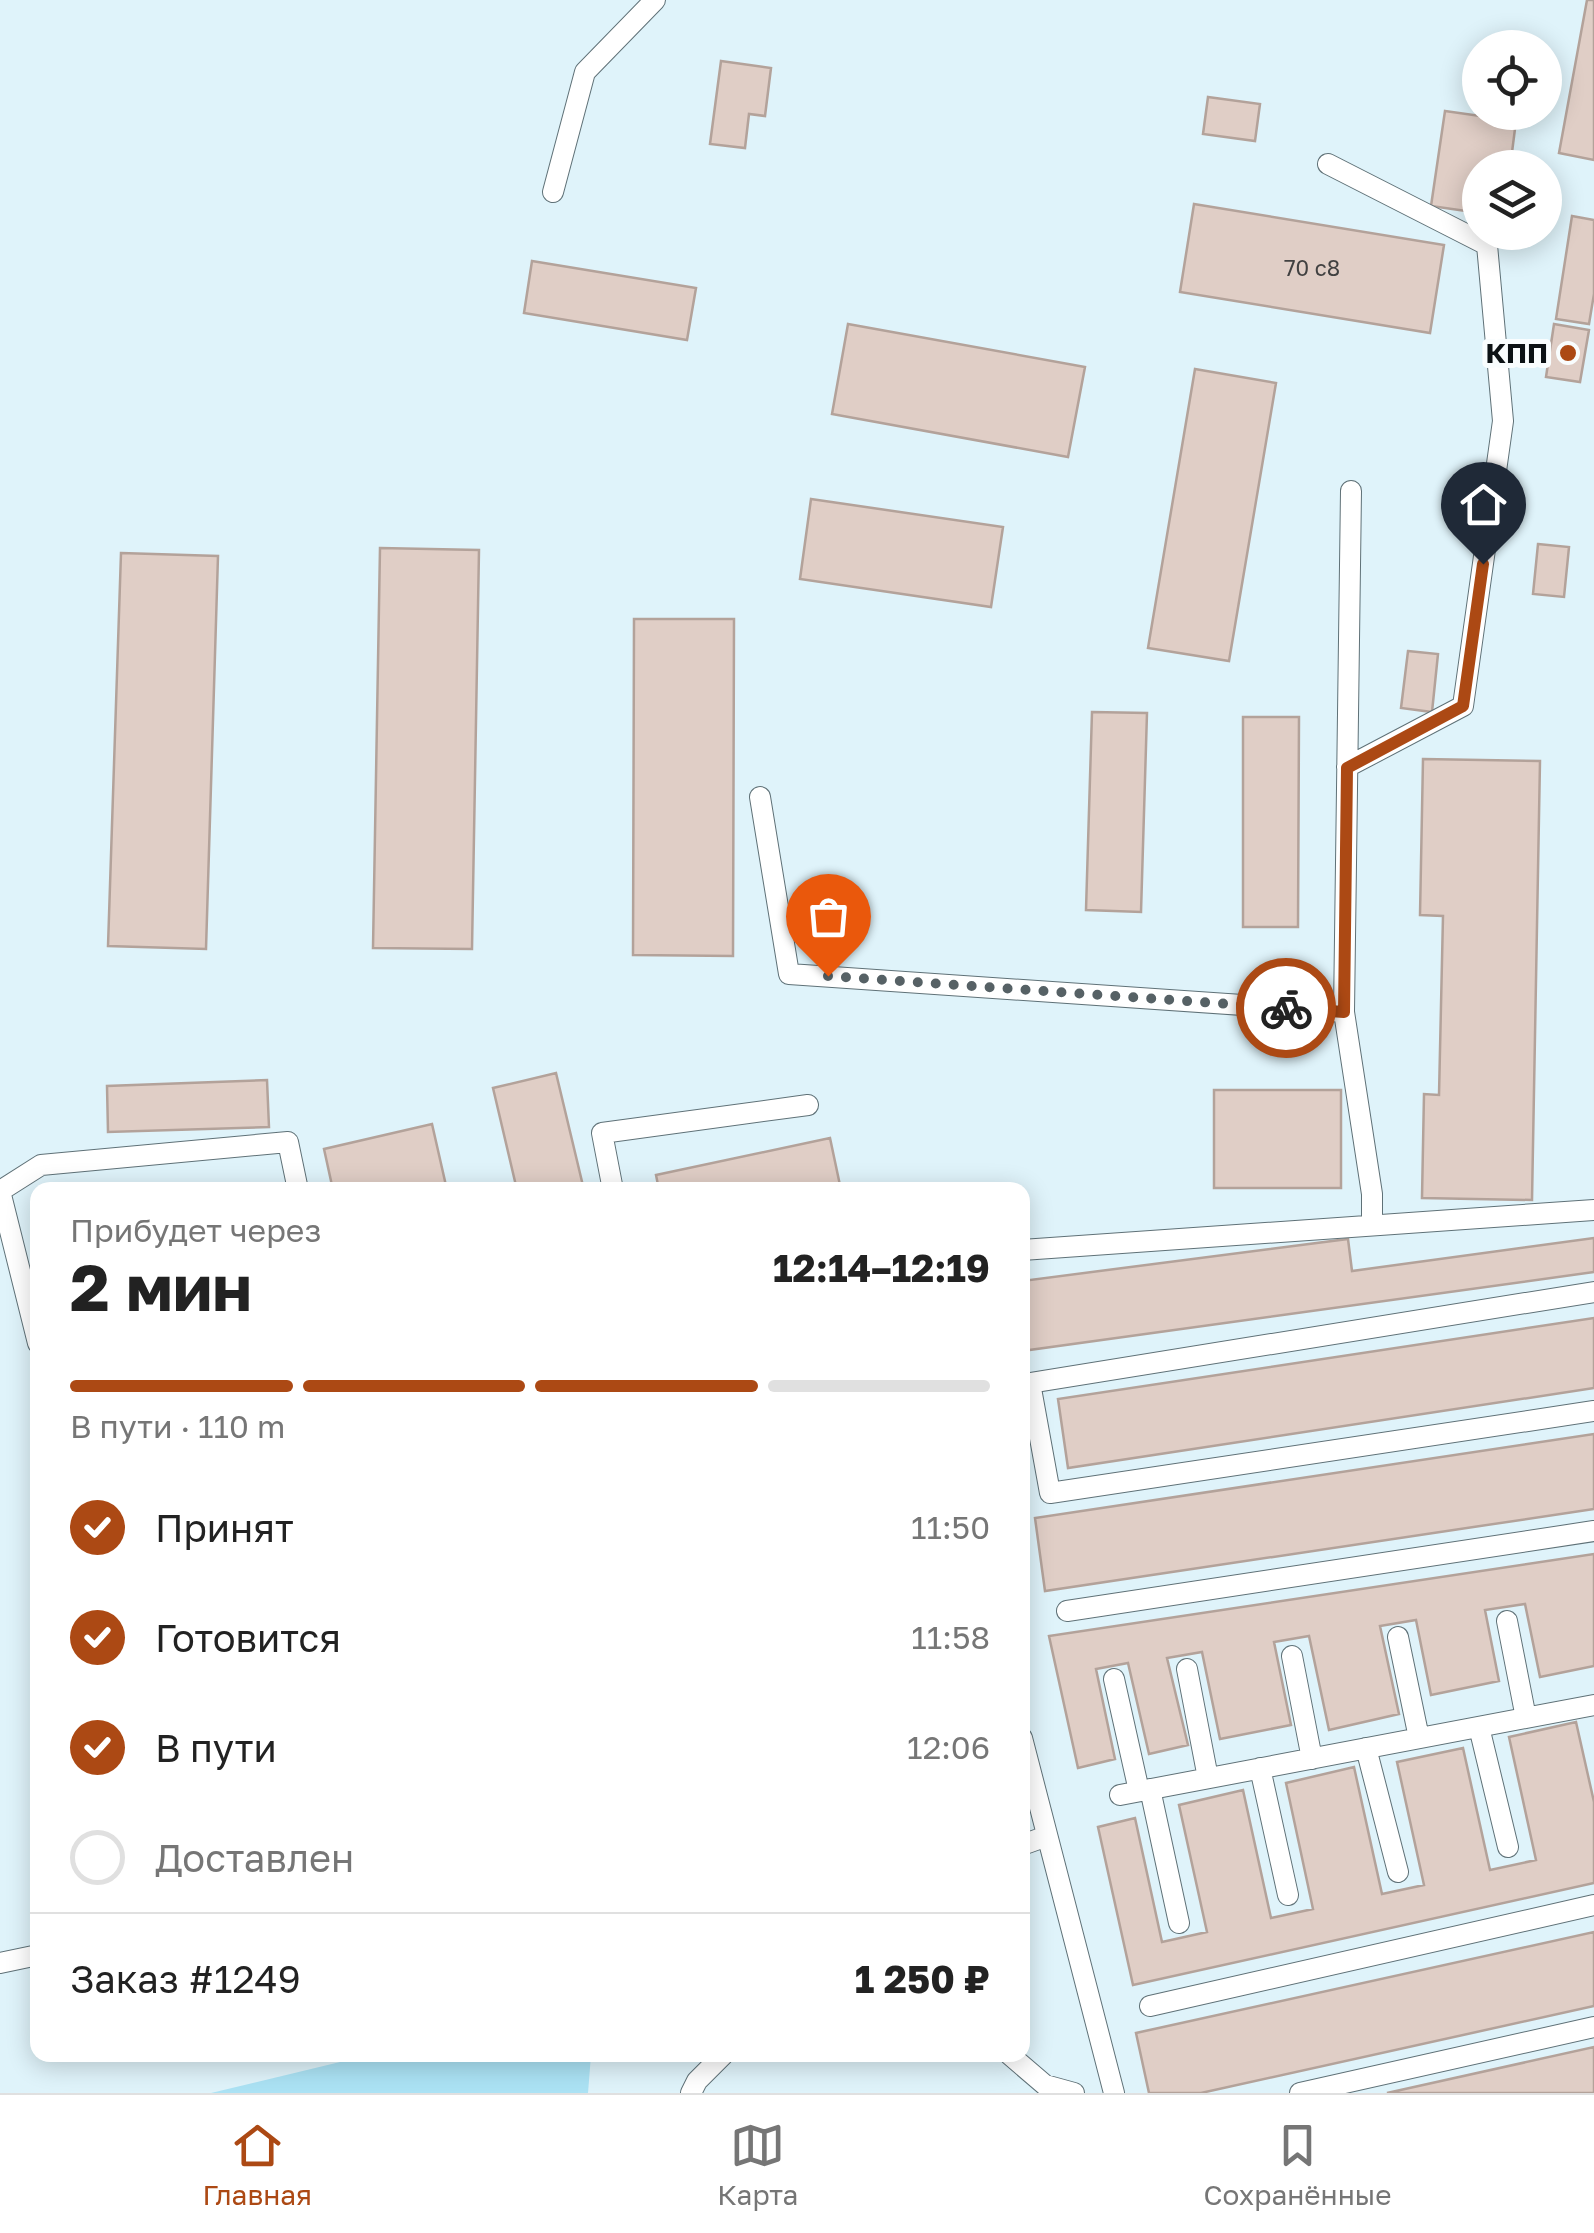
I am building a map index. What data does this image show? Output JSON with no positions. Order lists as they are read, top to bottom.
{
  "places": ["КПП"],
  "house_numbers": ["70 с8"],
  "page": {
    "heading": ["2 мин", "Прибудет через", "12:14–12:19"],
    "panel": ["Заказ #1249", "1 250 ₽"],
    "bar": "В пути · 110 m",
    "list": [
      ["Принят", "11:50"],
      ["Готовится", "11:58"],
      ["В пути", "12:06"],
      "Доставлен"
    ],
    "tabs": ["Главная", "Карта", "Сохранённые"]
  }
}
